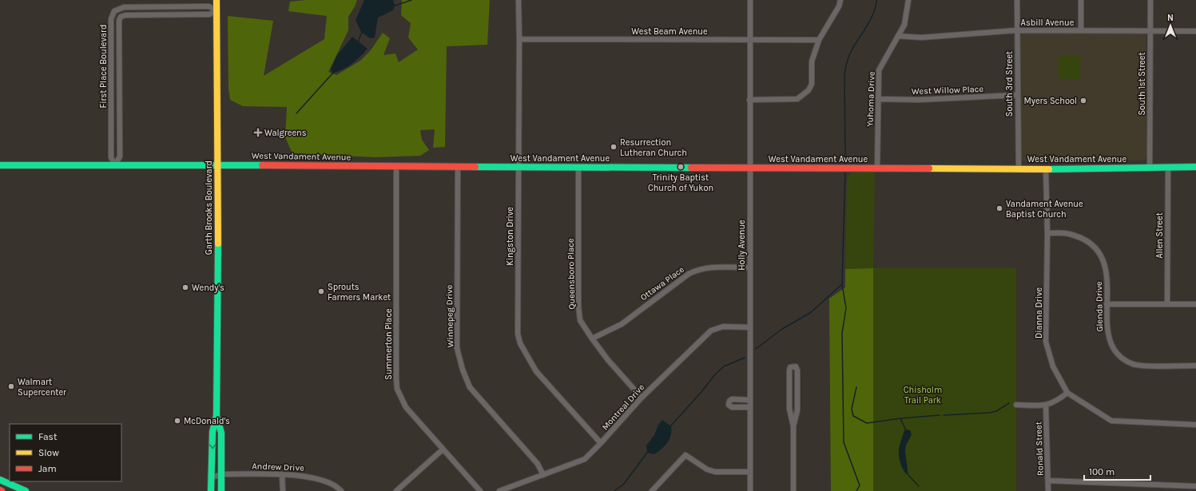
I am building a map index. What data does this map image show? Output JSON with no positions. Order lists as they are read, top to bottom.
{
  "streets": {
    "main road": ["West Vandament Avenue", "Garth Brooks Boulevard"],
    "street": [
      "Asbill Avenue",
      "West Beam Avenue",
      "First Place Boulevard",
      "South 3rd Street",
      "South 1st Street",
      "West Willow Place",
      "Yuhoma Drive",
      "Allen Street",
      "Kingston Drive",
      "Holly Avenue",
      "Queensboro Place",
      "Ottawa Place",
      "Glenda Drive",
      "Dianna Drive",
      "Winnepeg Drive",
      "Summerton Place",
      "Montreal Drive",
      "Ronald Street",
      "Andrew Drive"
    ]
  },
  "crossings": [
    ["Asbill Avenue", "South 3rd Street"],
    ["Asbill Avenue", "South 1st Street"],
    ["Asbill Avenue", "Yuhoma Drive"],
    ["West Beam Avenue", "Kingston Drive"],
    ["West Beam Avenue", "Holly Avenue"],
    ["First Place Boulevard", "West Vandament Avenue"],
    ["First Place Boulevard", "Garth Brooks Boulevard"],
    ["South 3rd Street", "West Willow Place"],
    ["South 3rd Street", "West Vandament Avenue"],
    ["South 1st Street", "West Vandament Avenue"],
    ["West Willow Place", "Yuhoma Drive"],
    ["Yuhoma Drive", "West Vandament Avenue"],
    ["West Vandament Avenue", "Garth Brooks Boulevard"],
    ["West Vandament Avenue", "Allen Street"],
    ["West Vandament Avenue", "Kingston Drive"],
    ["West Vandament Avenue", "Holly Avenue"],
    ["West Vandament Avenue", "Queensboro Place"],
    ["West Vandament Avenue", "Dianna Drive"],
    ["West Vandament Avenue", "Winnepeg Drive"],
    ["West Vandament Avenue", "Summerton Place"],
    ["Garth Brooks Boulevard", "Andrew Drive"],
    ["Kingston Drive", "Montreal Drive"],
    ["Holly Avenue", "Ottawa Place"],
    ["Holly Avenue", "Montreal Drive"],
    ["Queensboro Place", "Ottawa Place"],
    ["Queensboro Place", "Montreal Drive"],
    ["Glenda Drive", "Dianna Drive"],
    ["Winnepeg Drive", "Montreal Drive"]
  ],
  "parks": ["Chisholm Trail Park"],
  "places": {
    "other": [
      "Myers School",
      "Resurrection Lutheran Church",
      "Trinity Baptist Church of Yukon",
      "Vandament Avenue Baptist Church",
      "Wendy's",
      "Sprouts Farmers Market",
      "Walmart Supercenter",
      "McDonald's"
    ],
    "health": ["Walgreens"]
  },
  "legend": ["Fast", "Slow", "Jam"],
  "scale_bar": "100 m",
  "north": "top"
}
